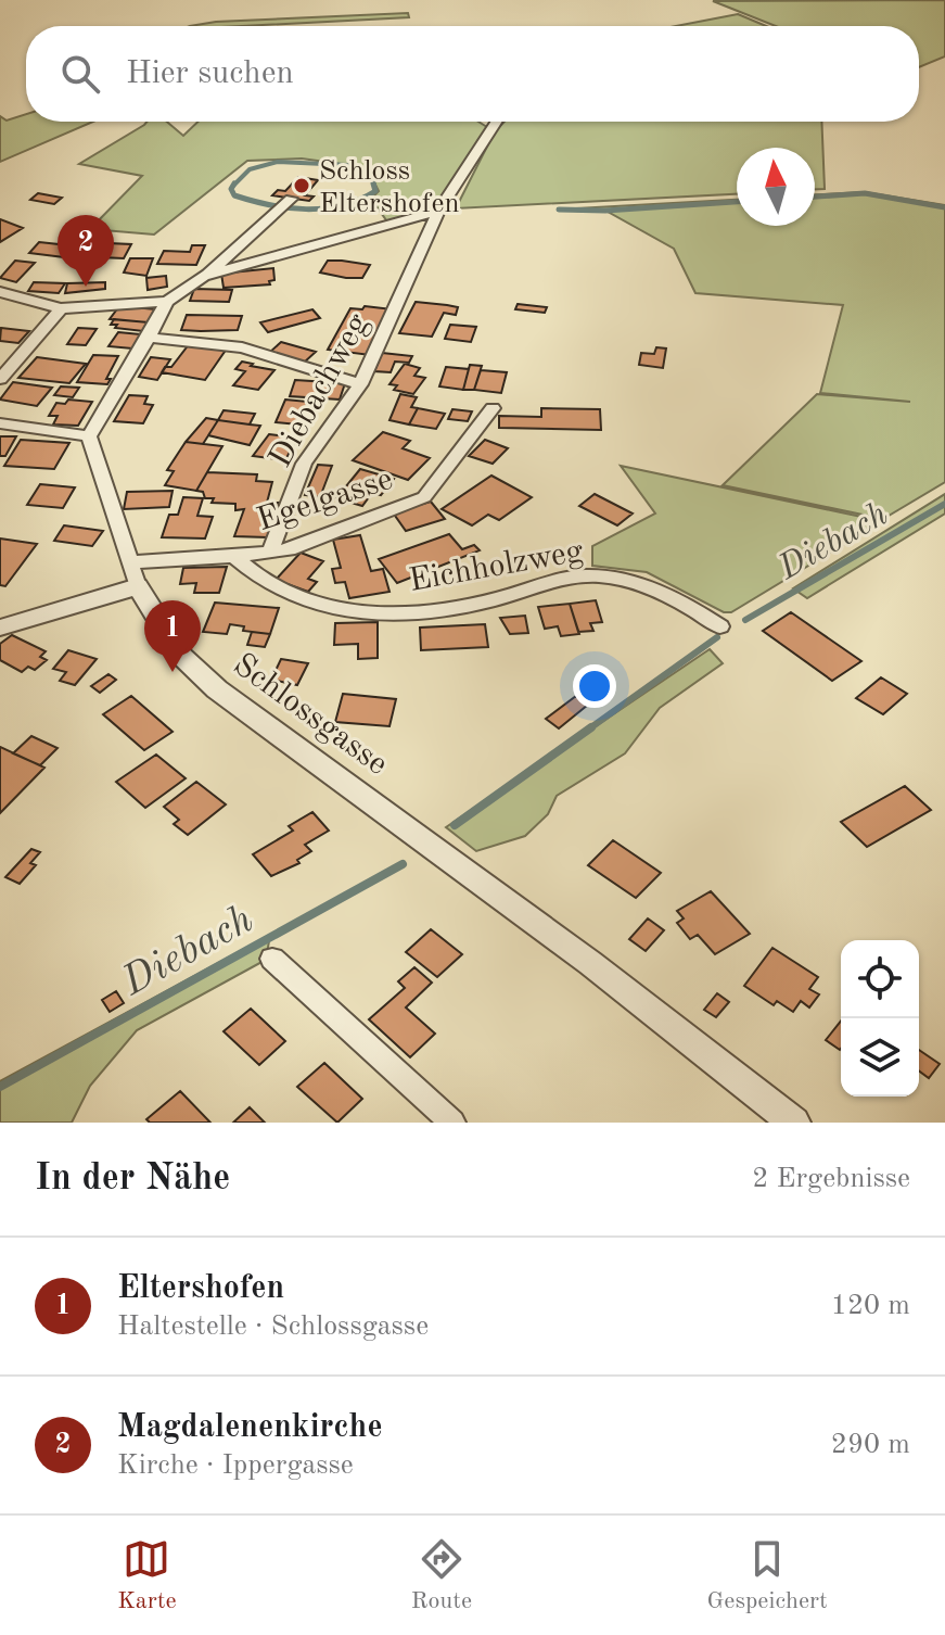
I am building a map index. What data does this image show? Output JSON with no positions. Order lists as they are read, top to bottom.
{
  "streets": {
    "street": [
      "Diebachweg",
      "Egelgasse",
      "Eichholzweg",
      "Schlossgasse"
    ]
  },
  "crossings": [
    ["Diebachweg", "Egelgasse"],
    ["Egelgasse", "Eichholzweg"],
    ["Egelgasse", "Schlossgasse"]
  ],
  "water": ["Diebach"],
  "places": ["Schloss Eltershofen"],
  "north": "top",
  "page": {
    "search": "Hier suchen",
    "pins": ["2", "1"],
    "heading": ["In der Nähe", "2 Ergebnisse"],
    "list": [
      {
        "mark": "1",
        "name": "Eltershofen",
        "note": "Haltestelle · Schlossgasse",
        "value": "120 m"
      },
      {
        "mark": "2",
        "name": "Magdalenenkirche",
        "note": "Kirche · Ippergasse",
        "value": "290 m"
      }
    ],
    "nav": ["Karte", "Route", "Gespeichert"]
  }
}
